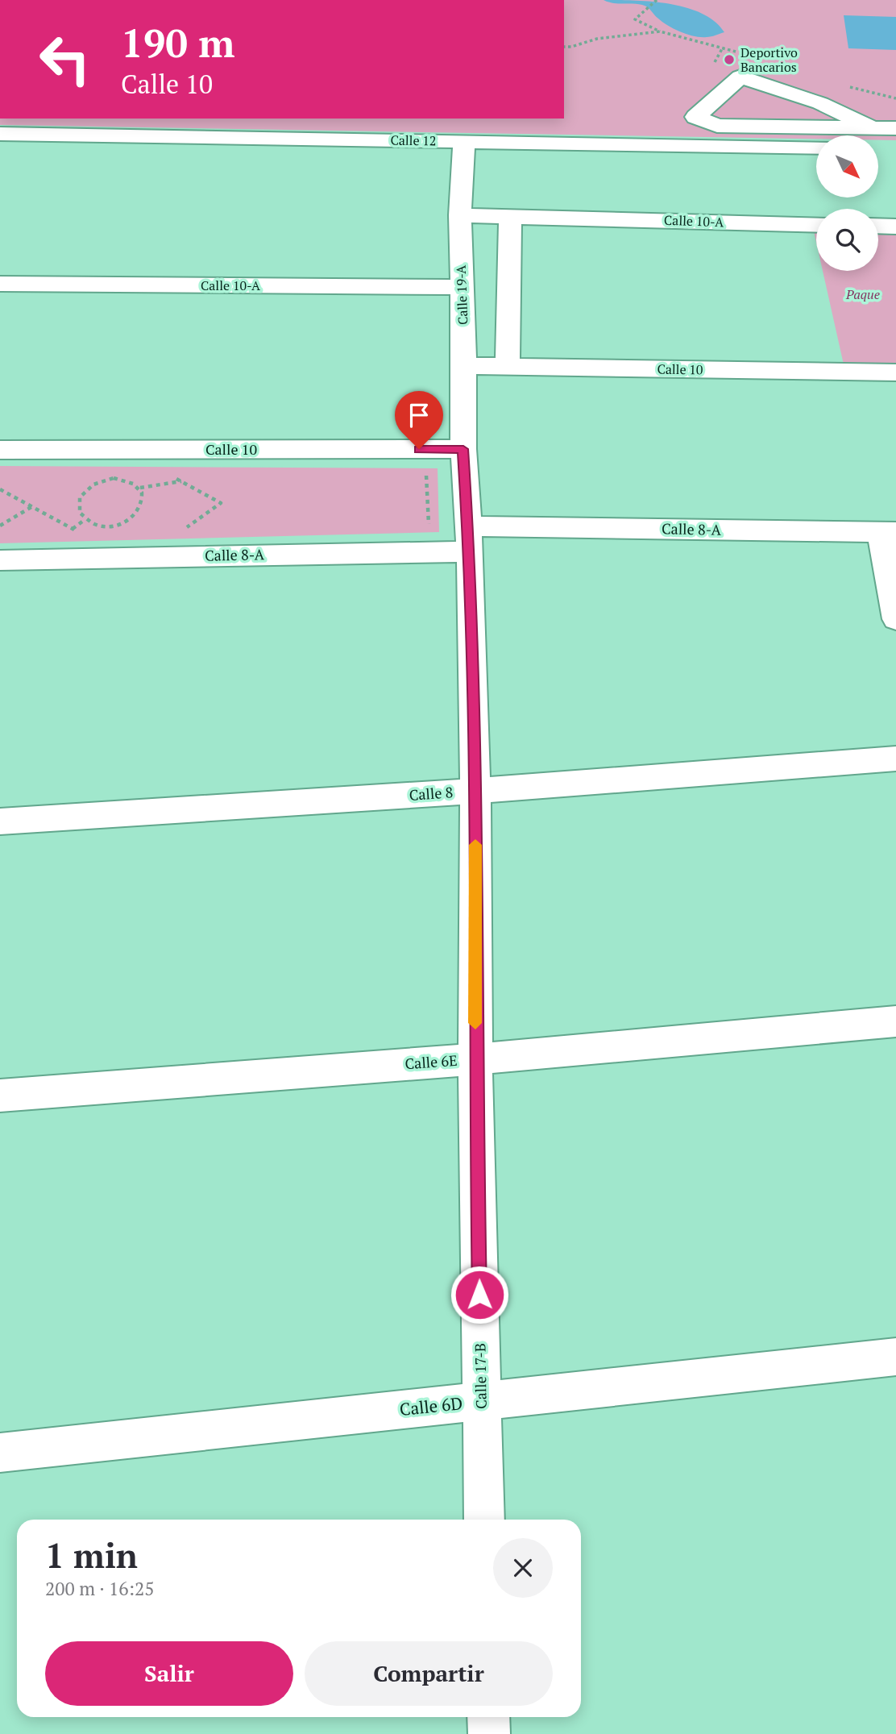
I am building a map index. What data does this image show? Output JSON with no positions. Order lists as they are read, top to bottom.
{
  "streets": {
    "street": [
      "Calle 12",
      "Calle 10-A",
      "Calle 19-A",
      "Calle 10",
      "Calle 8-A",
      "Calle 8",
      "Calle 6E",
      "Calle 17-B",
      "Calle 6D"
    ]
  },
  "crossings": [
    ["Calle 12", "Calle 19-A"],
    ["Calle 10-A", "Calle 19-A"],
    ["Calle 19-A", "Calle 10"],
    ["Calle 19-A", "Calle 17-B"],
    ["Calle 10", "Calle 17-B"],
    ["Calle 8-A", "Calle 17-B"],
    ["Calle 8", "Calle 17-B"],
    ["Calle 6E", "Calle 17-B"],
    ["Calle 17-B", "Calle 6D"]
  ],
  "parks": ["Paque"],
  "places": ["Deportivo Bancarios"],
  "north": "bottom right",
  "page": {
    "turn": ["190 m", "Calle 10"],
    "heading": ["1 min", "200 m · 16:25"],
    "buttons": ["Salir", "Compartir"]
  }
}
